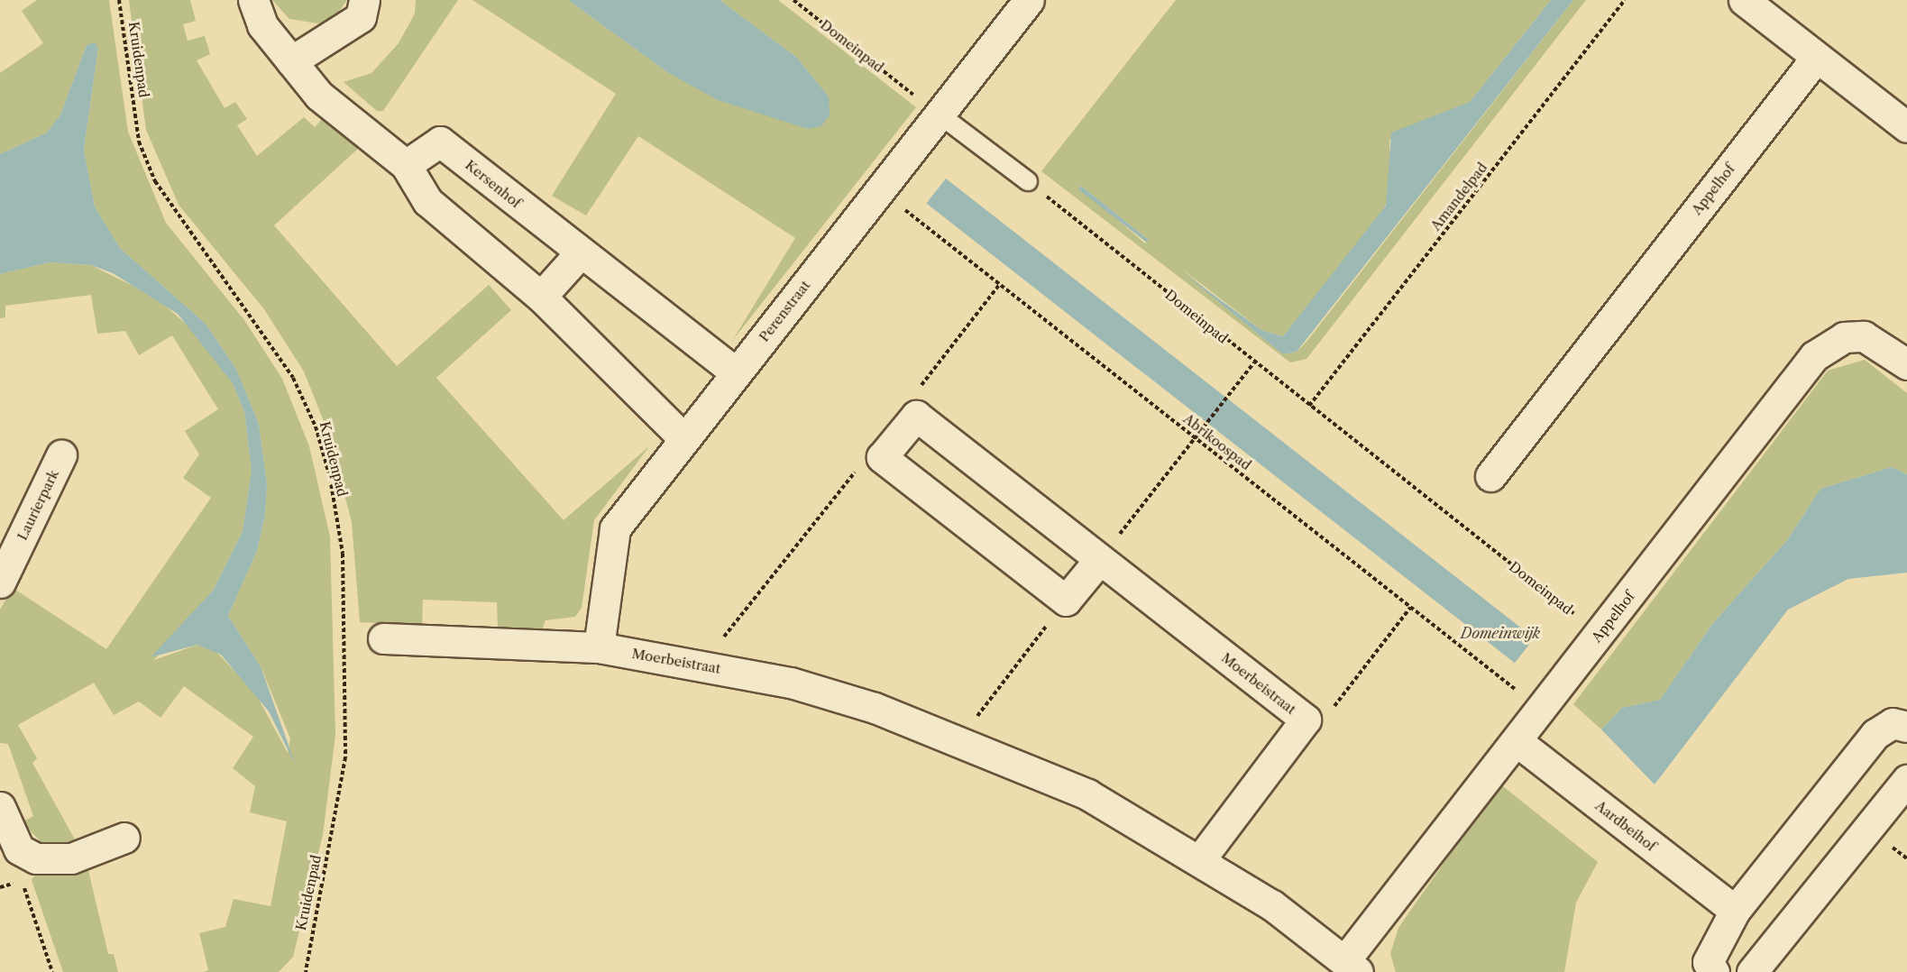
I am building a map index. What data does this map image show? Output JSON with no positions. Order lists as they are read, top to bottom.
{
  "streets": {
    "street": [
      "Kersenhof",
      "Appelhof",
      "Perenstraat",
      "Laurierpark",
      "Moerbeistraat",
      "Aardbeihof"
    ],
    "path": [
      "Domeinpad",
      "Kruidenpad",
      "Amandelpad",
      "Abrikoospad"
    ]
  },
  "crossings": [
    ["Domeinpad", "Appelhof"],
    ["Domeinpad", "Amandelpad"],
    ["Domeinpad", "Perenstraat"],
    ["Kersenhof", "Perenstraat"],
    ["Appelhof", "Abrikoospad"],
    ["Appelhof", "Moerbeistraat"],
    ["Appelhof", "Aardbeihof"],
    ["Perenstraat", "Abrikoospad"],
    ["Perenstraat", "Moerbeistraat"]
  ],
  "water": ["Domeinwijk"]
}
